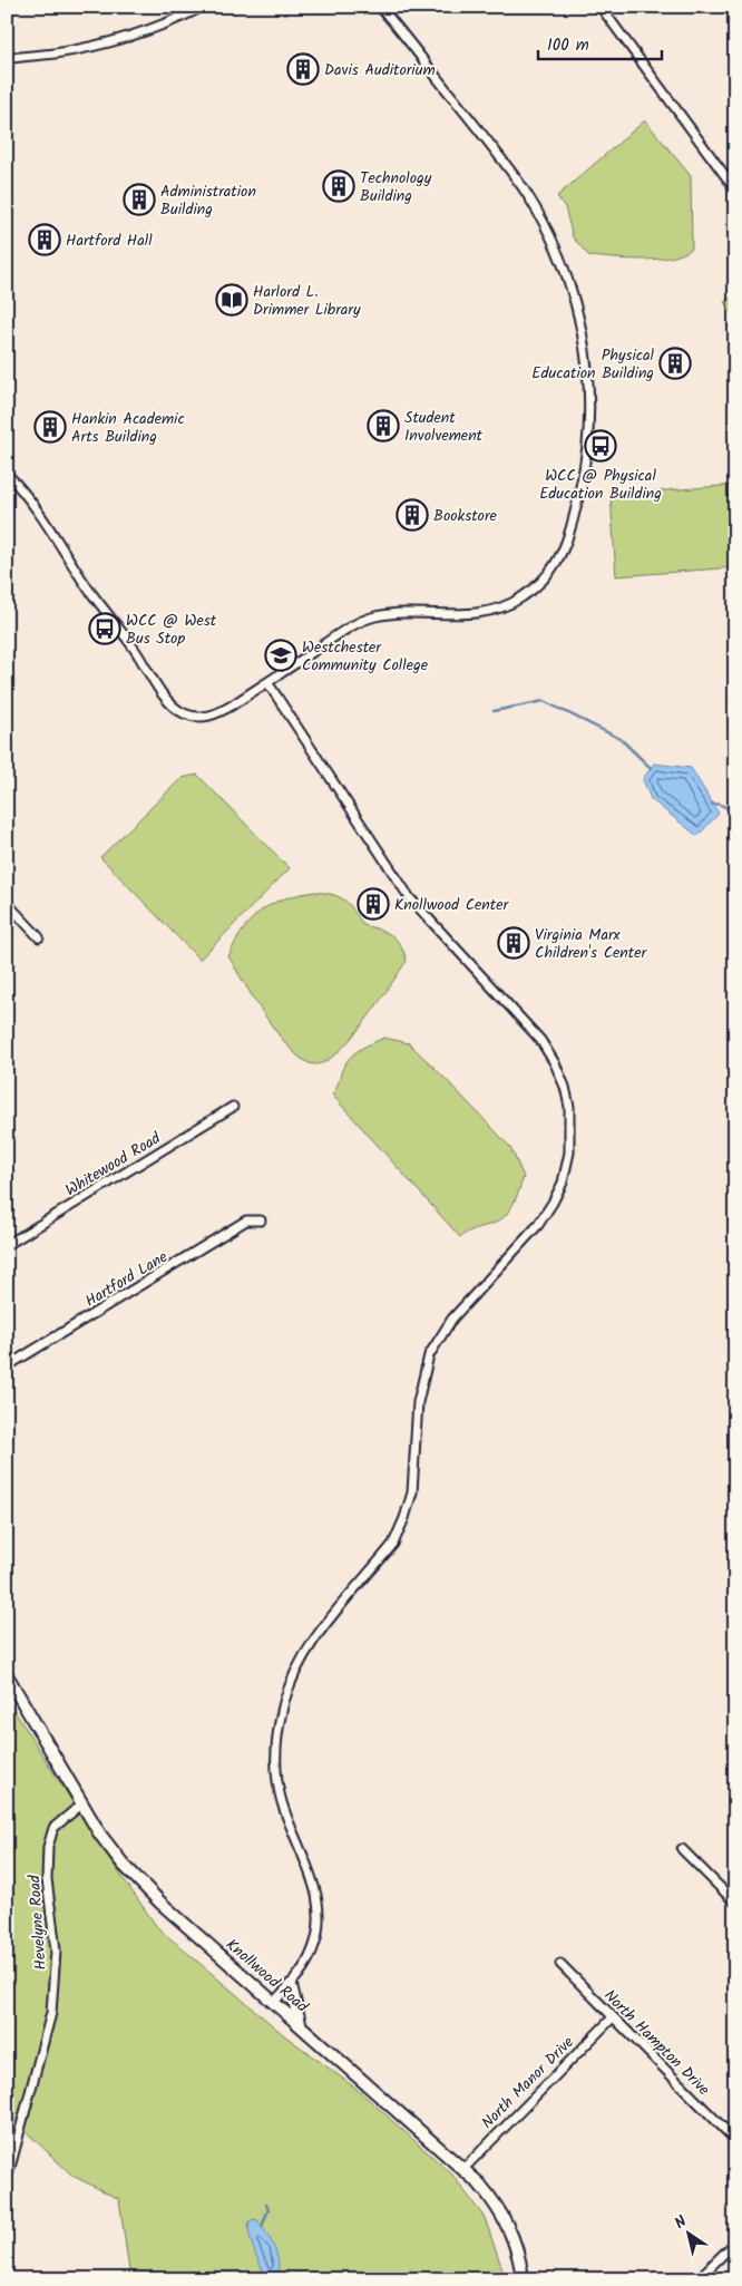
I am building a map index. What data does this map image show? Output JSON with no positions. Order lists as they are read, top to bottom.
{
  "streets": {
    "main road": ["Knollwood Road"],
    "street": [
      "Whitewood Road",
      "Hartford Lane",
      "Hevelyne Road",
      "North Hampton Drive",
      "North Manor Drive"
    ]
  },
  "crossings": [
    ["Hevelyne Road", "Knollwood Road"],
    ["Knollwood Road", "North Manor Drive"],
    ["North Hampton Drive", "North Manor Drive"]
  ],
  "places": {
    "building": [
      "Davis Auditorium",
      "Technology Building",
      "Administration Building",
      "Hartford Hall",
      "Physical Education Building",
      "Student Involvement",
      "Hankin Academic Arts Building",
      "Bookstore",
      "Knollwood Center",
      "Virginia Marx Children's Center"
    ],
    "library": ["Harlord L. Drimmer Library"],
    "bus stop": ["WCC @ Physical Education Building", "WCC @ West Bus Stop"],
    "school or university": ["Westchester Community College"]
  },
  "scale_bar": "100 m",
  "north": "top left"
}
